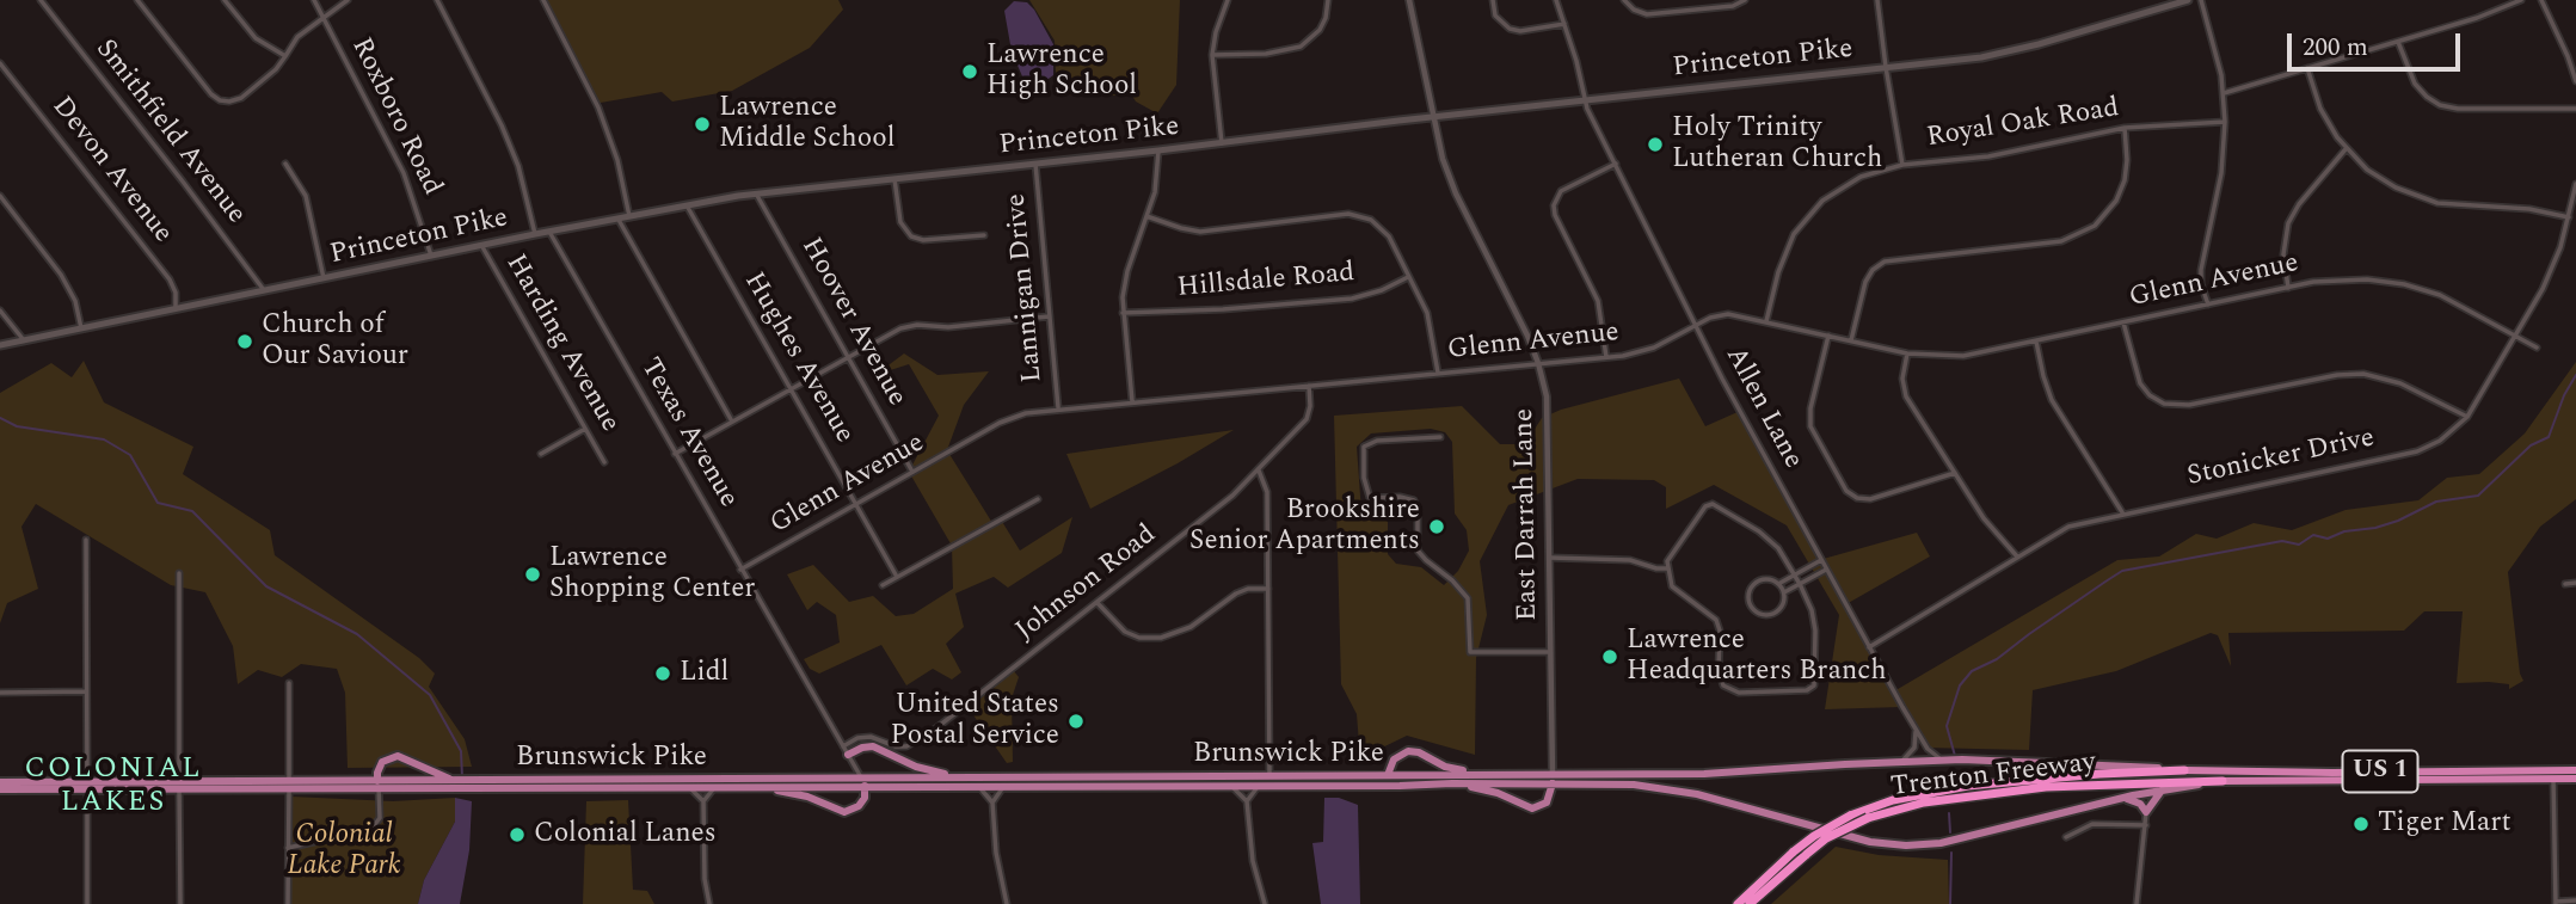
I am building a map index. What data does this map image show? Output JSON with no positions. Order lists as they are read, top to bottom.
{
  "streets": {
    "highway": ["Brunswick Pike", "US 1", "Trenton Freeway"],
    "main road": ["Princeton Pike"],
    "street": [
      "Roxboro Road",
      "Royal Oak Road",
      "Smithfield Avenue",
      "Devon Avenue",
      "Hillsdale Road",
      "Glenn Avenue",
      "Lannigan Drive",
      "Hoover Avenue",
      "Harding Avenue",
      "Hughes Avenue",
      "Allen Lane",
      "Texas Avenue",
      "Stonicker Drive",
      "East Darrah Lane",
      "Johnson Road"
    ]
  },
  "crossings": [
    ["Princeton Pike", "Roxboro Road"],
    ["Princeton Pike", "Smithfield Avenue"],
    ["Princeton Pike", "Devon Avenue"],
    ["Princeton Pike", "Lannigan Drive"],
    ["Princeton Pike", "Hoover Avenue"],
    ["Princeton Pike", "Harding Avenue"],
    ["Princeton Pike", "Hughes Avenue"],
    ["Princeton Pike", "Allen Lane"],
    ["Princeton Pike", "Texas Avenue"],
    ["Princeton Pike", "East Darrah Lane"],
    ["Royal Oak Road", "Glenn Avenue"],
    ["Glenn Avenue", "Lannigan Drive"],
    ["Glenn Avenue", "Hoover Avenue"],
    ["Glenn Avenue", "Hughes Avenue"],
    ["Glenn Avenue", "Allen Lane"],
    ["Glenn Avenue", "Texas Avenue"],
    ["Glenn Avenue", "Stonicker Drive"],
    ["Glenn Avenue", "East Darrah Lane"],
    ["Glenn Avenue", "Johnson Road"],
    ["Allen Lane", "Stonicker Drive"],
    ["Allen Lane", "Brunswick Pike"],
    ["Texas Avenue", "Johnson Road"],
    ["Texas Avenue", "Brunswick Pike"],
    ["East Darrah Lane", "Brunswick Pike"],
    ["Brunswick Pike", "Trenton Freeway"]
  ],
  "districts": ["COLONIAL LAKES"],
  "parks": ["Colonial Lake Park"],
  "places": [
    "Lawrence High School",
    "Lawrence Middle School",
    "Holy Trinity Lutheran Church",
    "Church of Our Saviour",
    "Brookshire Senior Apartments",
    "Lawrence Shopping Center",
    "Lawrence Headquarters Branch",
    "Lidl",
    "United States Postal Service",
    "Tiger Mart",
    "Colonial Lanes"
  ],
  "scale_bar": "200 m"
}
